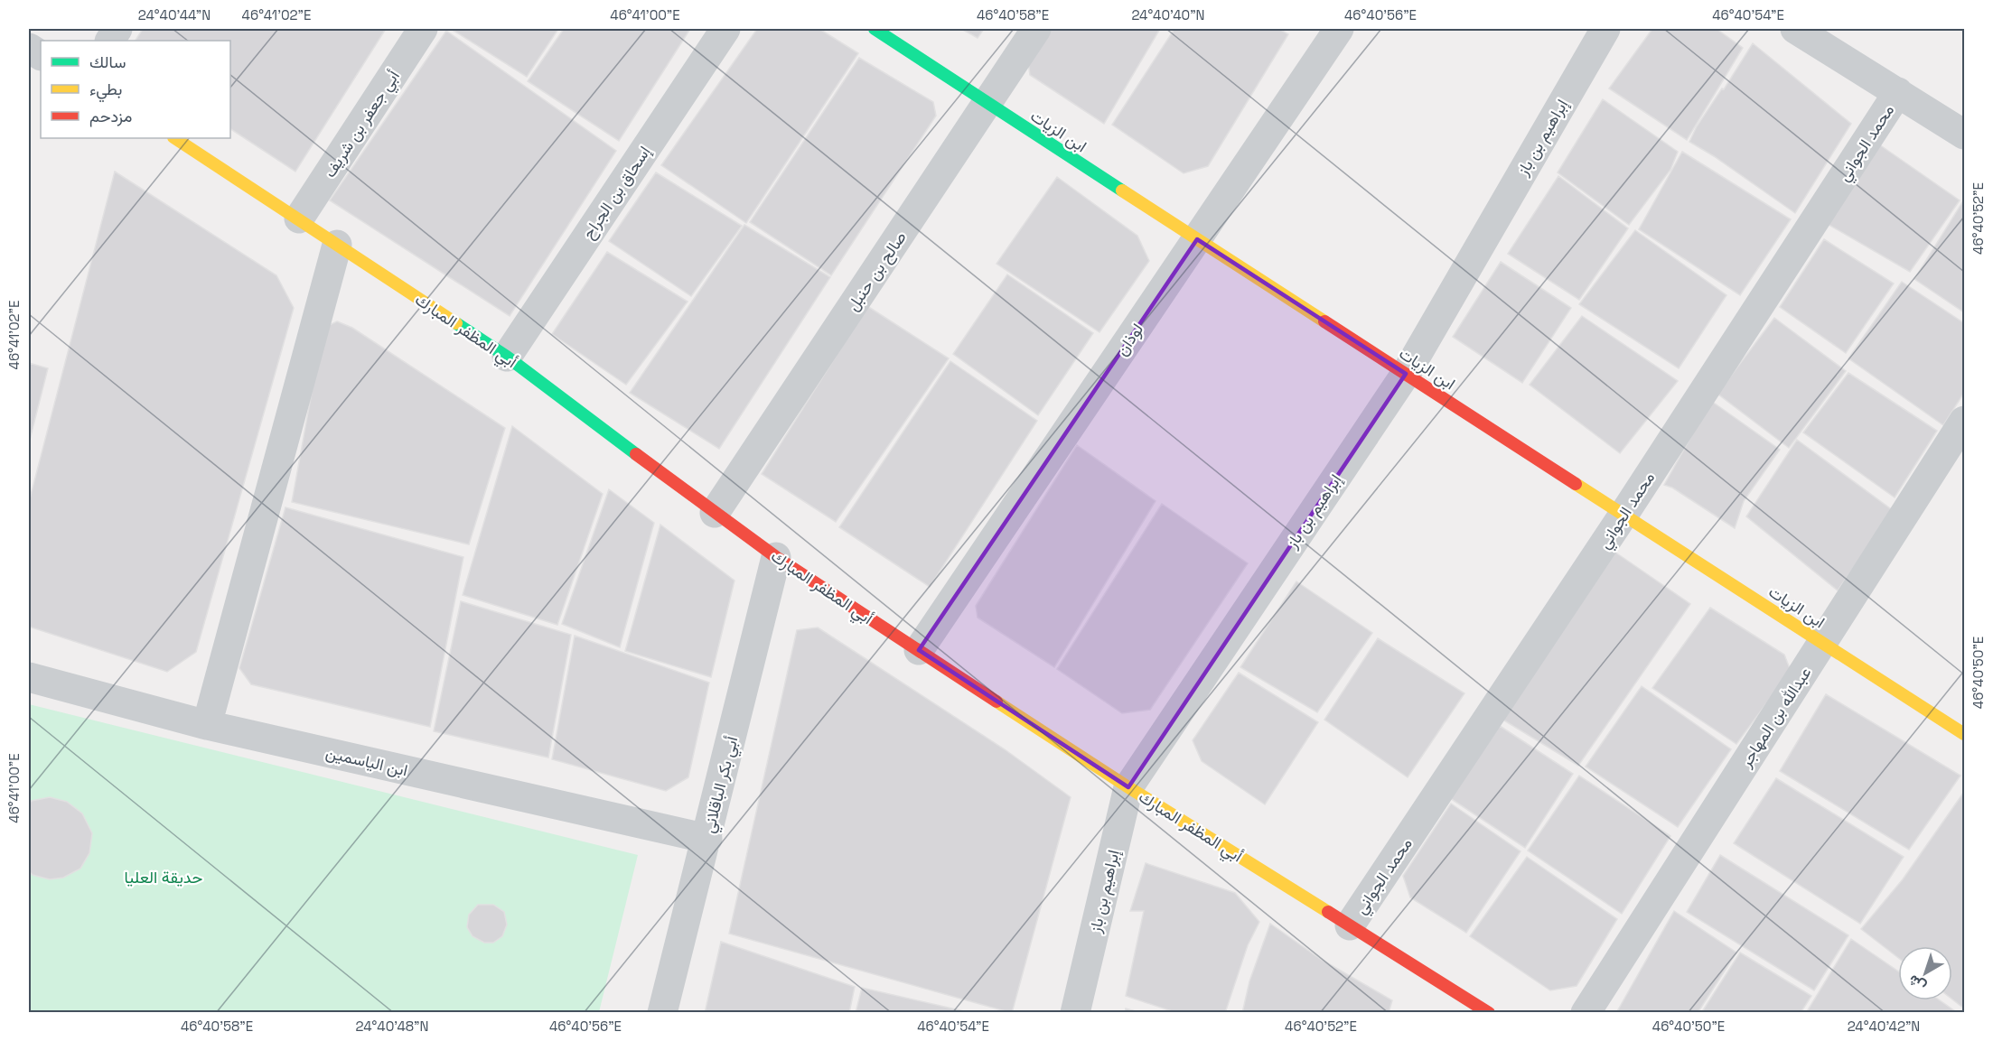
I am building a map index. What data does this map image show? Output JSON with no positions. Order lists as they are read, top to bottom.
{
  "streets": {
    "street": [
      "أبي جعفر بن شريف",
      "ابن الزيات",
      "إبراهيم بن باز",
      "محمد الجواني",
      "إسحاق بن الجراح",
      "صالح بن حنبل",
      "أبي المظفر المبارك",
      "لوذان",
      "عبدالله بن المهاجر",
      "ابن الياسمين",
      "أبي بكر الباقلاني"
    ]
  },
  "crossings": [
    ["أبي جعفر بن شريف", "أبي المظفر المبارك"],
    ["ابن الزيات", "إبراهيم بن باز"],
    ["ابن الزيات", "محمد الجواني"],
    ["ابن الزيات", "صالح بن حنبل"],
    ["ابن الزيات", "لوذان"],
    ["ابن الزيات", "عبدالله بن المهاجر"],
    ["إبراهيم بن باز", "أبي المظفر المبارك"],
    ["محمد الجواني", "أبي المظفر المبارك"],
    ["إسحاق بن الجراح", "أبي المظفر المبارك"],
    ["صالح بن حنبل", "أبي المظفر المبارك"],
    ["أبي المظفر المبارك", "لوذان"],
    ["أبي المظفر المبارك", "أبي بكر الباقلاني"],
    ["ابن الياسمين", "أبي بكر الباقلاني"]
  ],
  "parks": ["حديقة العليا"],
  "legend": ["سالك", "بطيء", "مزدحم"],
  "north": "bottom left",
  "coordinates": [
    "24°40'44\"N",
    "46°41'02\"E",
    "46°41'00\"E",
    "46°40'58\"E",
    "24°40'40\"N",
    "46°40'56\"E",
    "46°40'54\"E",
    "46°40'52\"E",
    "46°40'50\"E",
    "24°40'48\"N",
    "24°40'42\"N"
  ]
}
